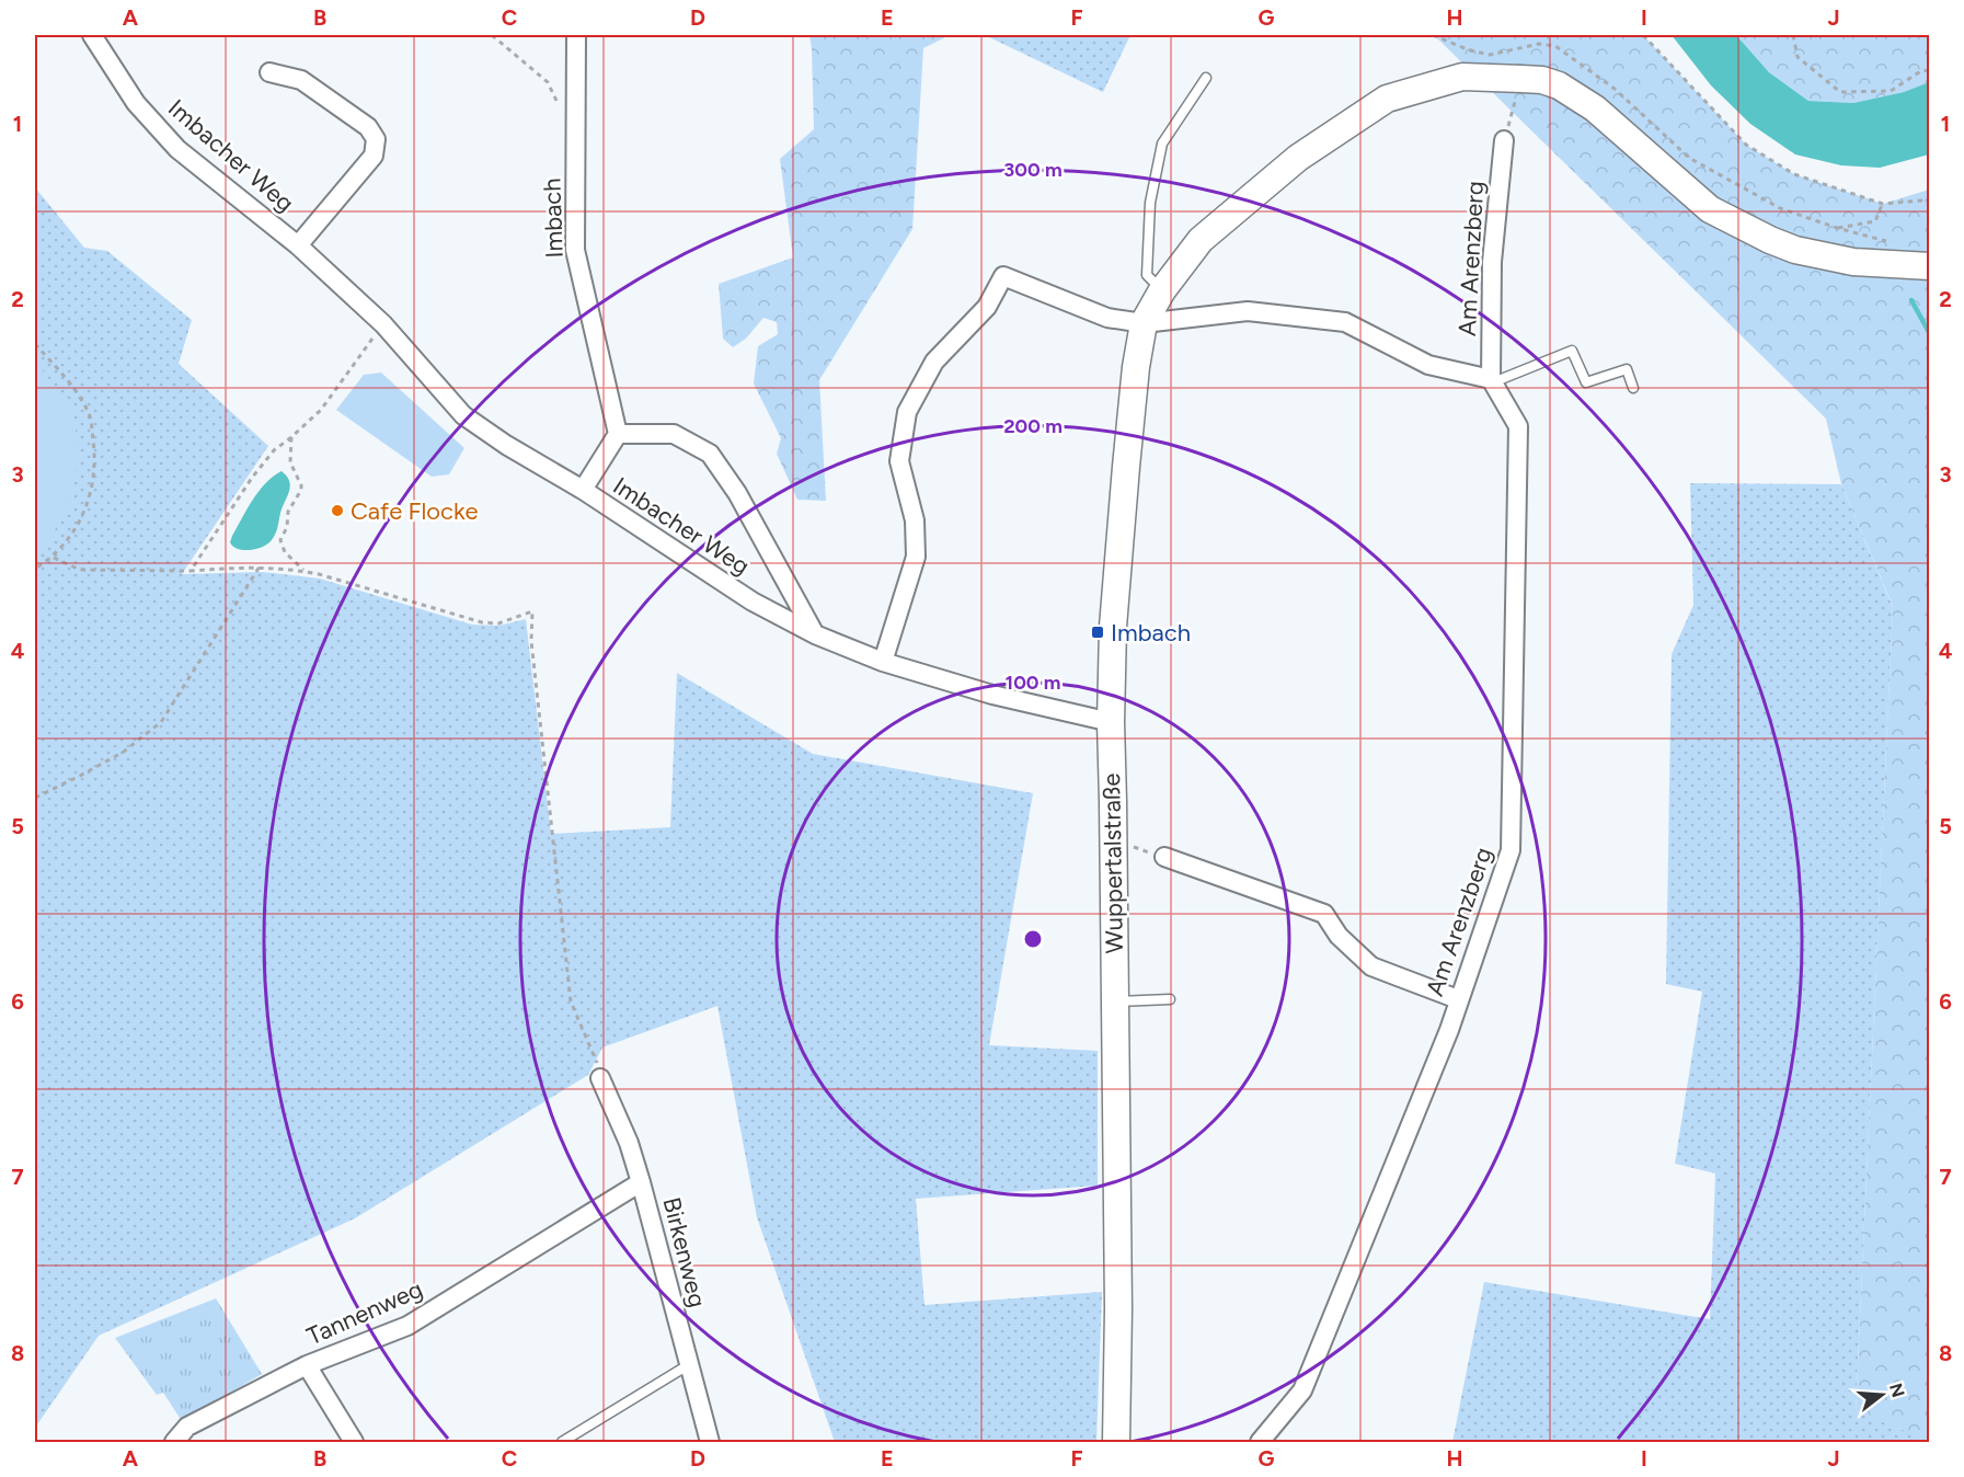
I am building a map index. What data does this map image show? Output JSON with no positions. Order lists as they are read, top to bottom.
{
  "streets": {
    "main road": ["Wuppertalstraße"],
    "street": [
      "Imbacher Weg",
      "Imbach",
      "Am Arenzberg",
      "Birkenweg",
      "Tannenweg"
    ]
  },
  "crossings": [
    ["Imbacher Weg", "Am Arenzberg"],
    ["Imbacher Weg", "Wuppertalstraße"],
    ["Am Arenzberg", "Wuppertalstraße"],
    ["Birkenweg", "Tannenweg"]
  ],
  "places": {
    "other": ["Cafe Flocke"],
    "transit": ["Imbach"]
  },
  "north": "right",
  "grid": {
    "columns": [
      "A",
      "B",
      "C",
      "D",
      "E",
      "F",
      "G",
      "H",
      "I",
      "J"
    ],
    "rows": [
      "1",
      "2",
      "3",
      "4",
      "5",
      "6",
      "7",
      "8"
    ]
  },
  "rings": ["300 m", "200 m", "100 m"]
}
